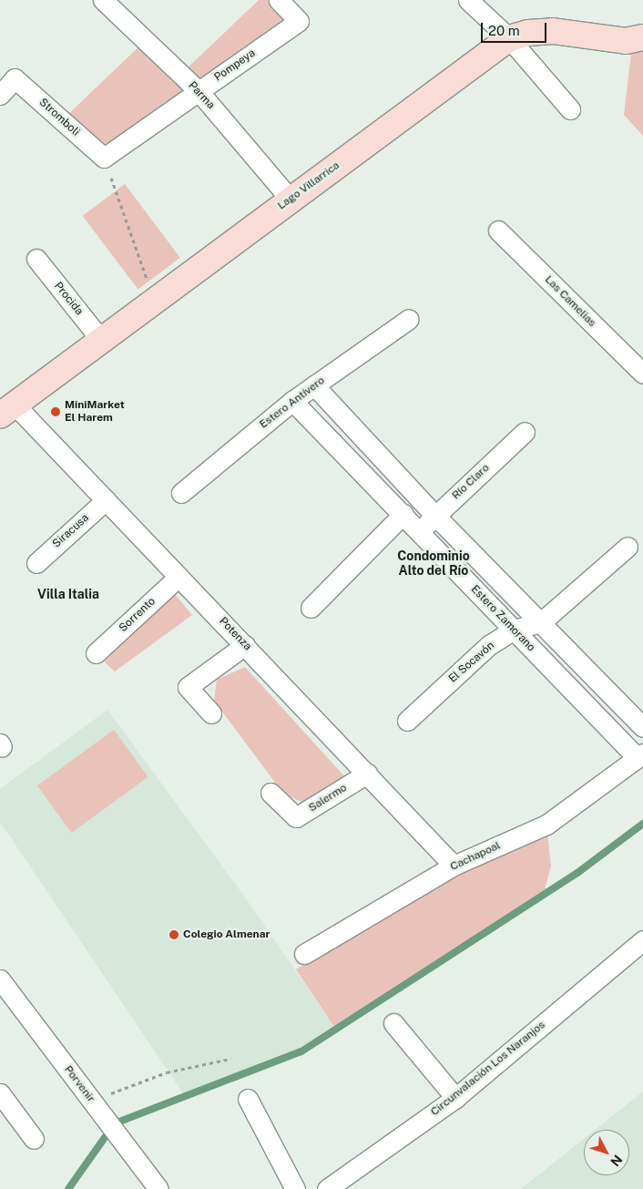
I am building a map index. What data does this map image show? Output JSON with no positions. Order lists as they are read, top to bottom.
{
  "streets": {
    "street": [
      "Pompeya",
      "Parma",
      "Stromboli",
      "Lago Villarrica",
      "Procida",
      "Las Camelias",
      "Estero Antívero",
      "Río Claro",
      "Siracusa",
      "Sorrento",
      "Estero Zamorano",
      "Potenza",
      "El Socavón",
      "Salermo",
      "Cachapoal",
      "Circunvalación Los Naranjos",
      "Porvenir"
    ]
  },
  "crossings": [
    ["Pompeya", "Parma"],
    ["Pompeya", "Stromboli"],
    ["Parma", "Lago Villarrica"],
    ["Lago Villarrica", "Procida"],
    ["Lago Villarrica", "Potenza"],
    ["Estero Antívero", "Estero Zamorano"],
    ["Río Claro", "Estero Zamorano"],
    ["Siracusa", "Potenza"],
    ["Sorrento", "Potenza"],
    ["Estero Zamorano", "El Socavón"],
    ["Estero Zamorano", "Cachapoal"],
    ["Potenza", "Salermo"],
    ["Potenza", "Cachapoal"]
  ],
  "districts": ["Condominio Alto del Río", "Villa Italia"],
  "places": ["MiniMarket El Harem", "Colegio Almenar"],
  "scale_bar": "20 m",
  "north": "bottom right"
}
